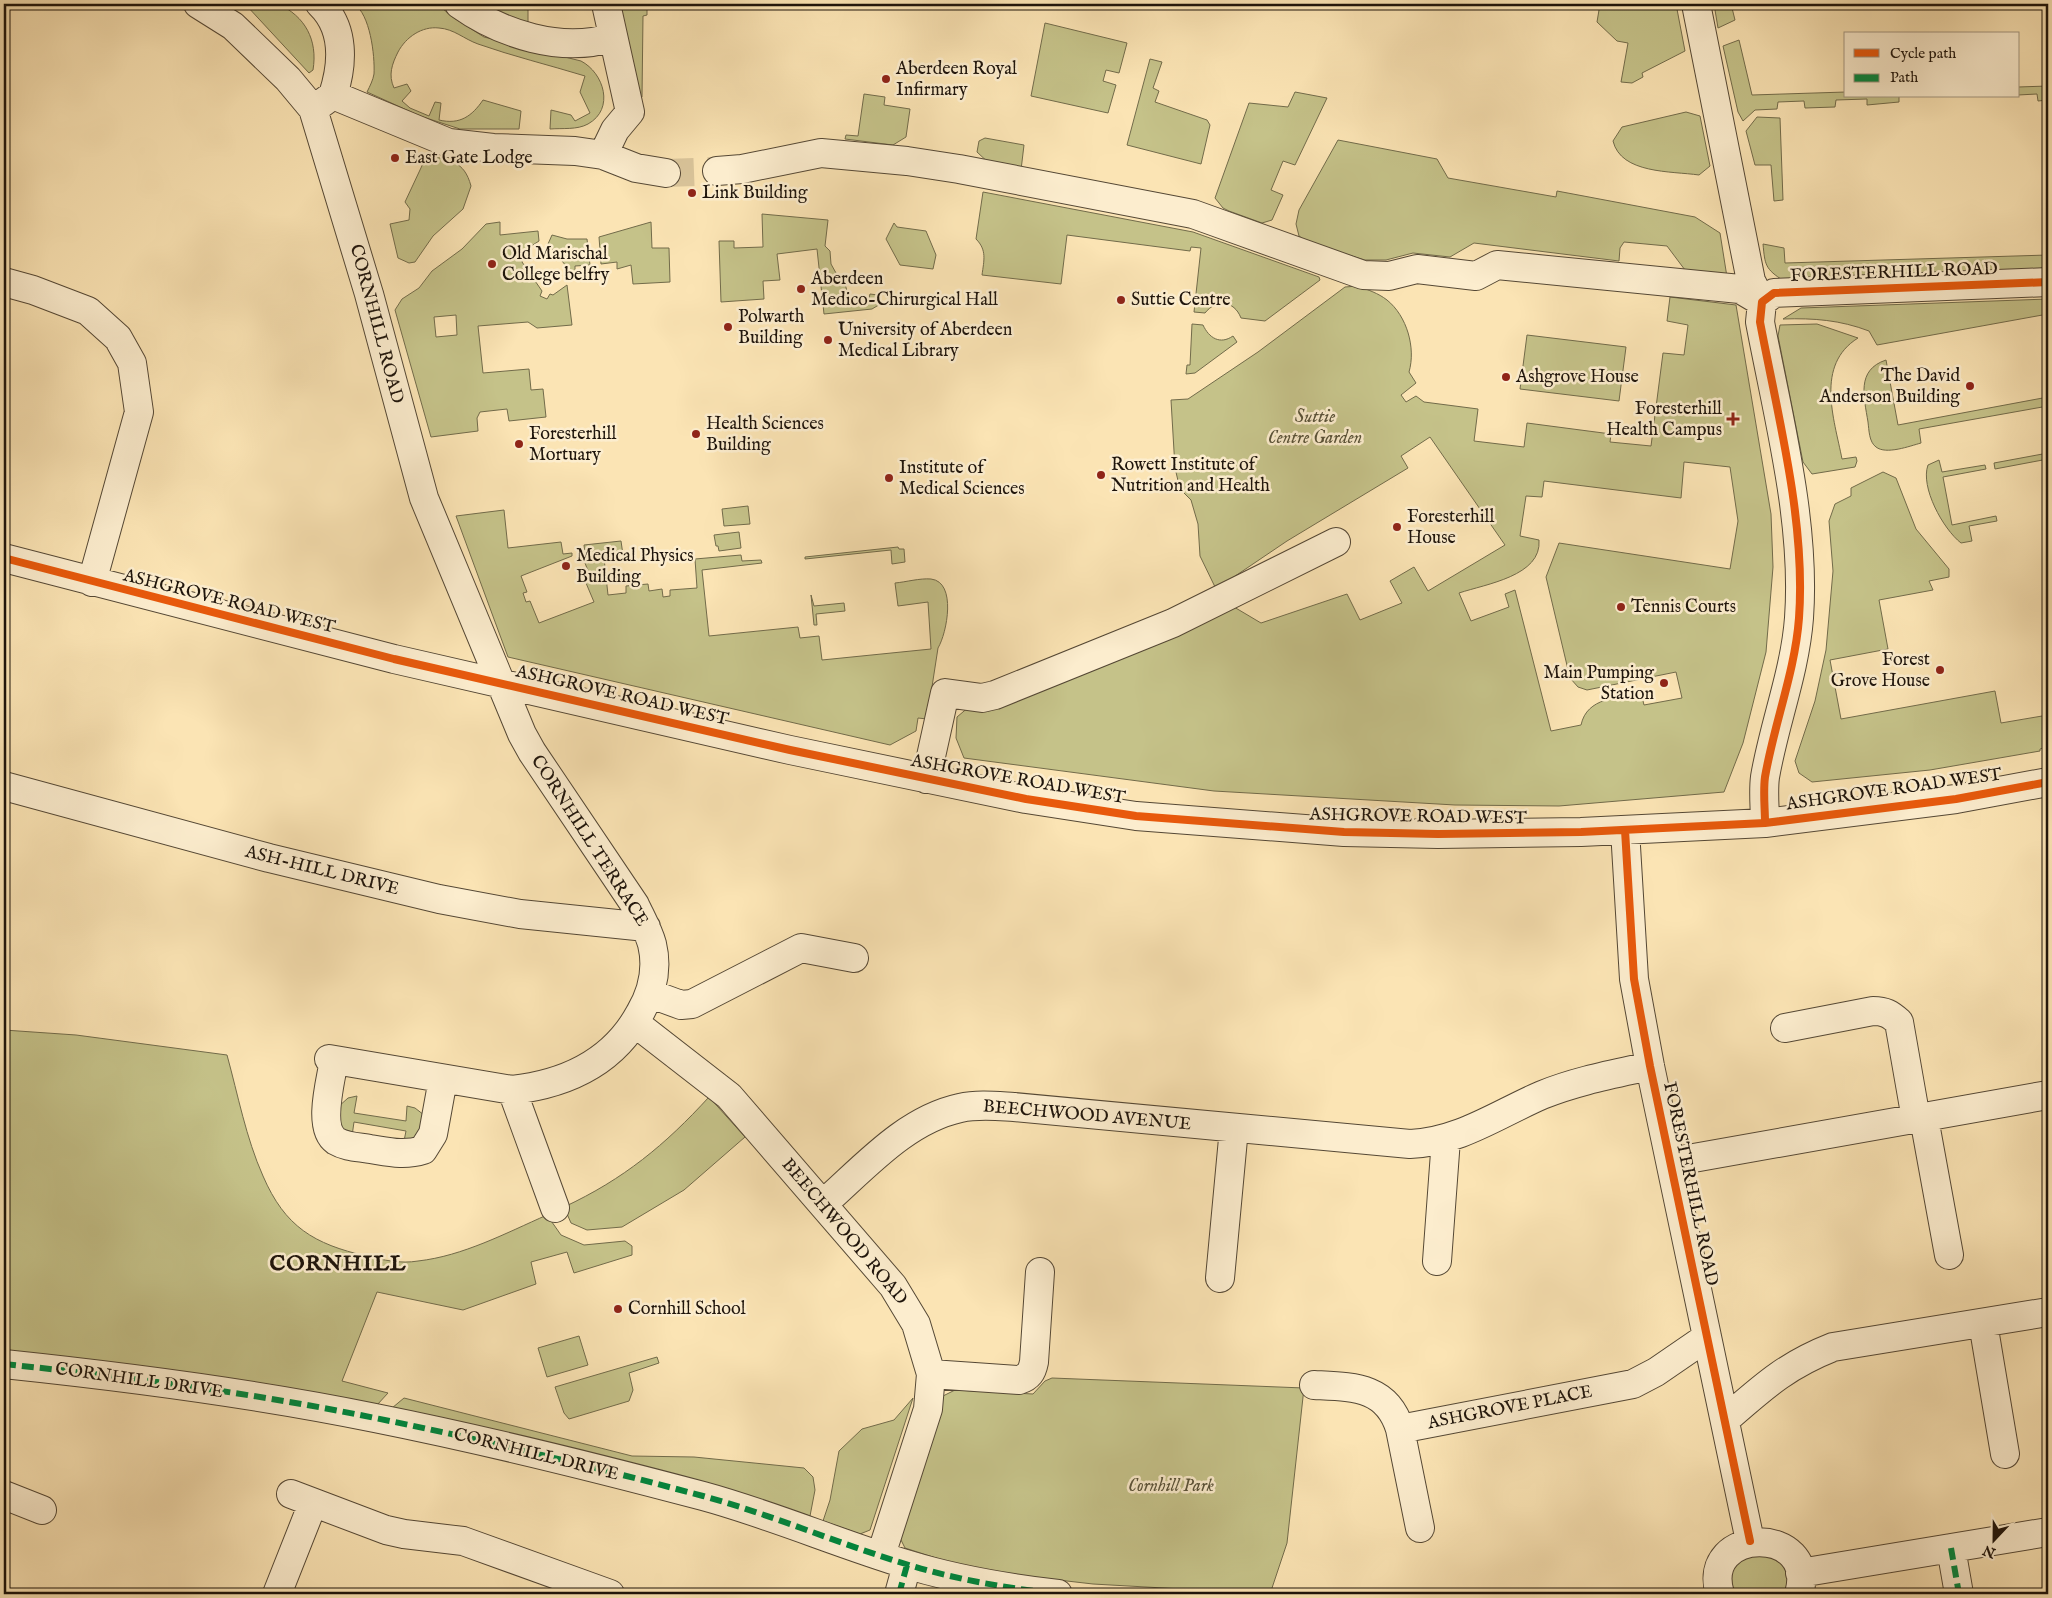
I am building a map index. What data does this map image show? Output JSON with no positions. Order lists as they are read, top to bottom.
{
  "streets": {
    "street": [
      "FORESTERHILL ROAD",
      "CORNHILL ROAD",
      "ASHGROVE ROAD WEST",
      "CORNHILL TERRACE",
      "ASH-HILL DRIVE",
      "BEECHWOOD AVENUE",
      "BEECHWOOD ROAD",
      "CORNHILL DRIVE",
      "ASHGROVE PLACE"
    ]
  },
  "crossings": [
    ["FORESTERHILL ROAD", "ASHGROVE ROAD WEST"],
    ["FORESTERHILL ROAD", "BEECHWOOD AVENUE"],
    ["FORESTERHILL ROAD", "ASHGROVE PLACE"],
    ["CORNHILL ROAD", "ASHGROVE ROAD WEST"],
    ["CORNHILL ROAD", "CORNHILL TERRACE"],
    ["ASHGROVE ROAD WEST", "CORNHILL TERRACE"],
    ["CORNHILL TERRACE", "ASH-HILL DRIVE"],
    ["CORNHILL TERRACE", "BEECHWOOD ROAD"],
    ["BEECHWOOD AVENUE", "BEECHWOOD ROAD"],
    ["BEECHWOOD ROAD", "CORNHILL DRIVE"]
  ],
  "districts": ["CORNHILL"],
  "parks": ["Suttie Centre Garden", "Cornhill Park"],
  "places": {
    "other": [
      "Aberdeen Royal Infirmary",
      "East Gate Lodge",
      "Link Building",
      "Old Marischal College belfry",
      "Aberdeen Medico-Chirurgical Hall",
      "Suttie Centre",
      "Polwarth Building",
      "University of Aberdeen Medical Library",
      "Ashgrove House",
      "The David Anderson Building",
      "Health Sciences Building",
      "Foresterhill Mortuary",
      "Rowett Institute of Nutrition and Health",
      "Institute of Medical Sciences",
      "Foresterhill House",
      "Medical Physics Building",
      "Tennis Courts",
      "Forest Grove House",
      "Main Pumping Station",
      "Cornhill School"
    ],
    "health": ["Foresterhill Health Campus"]
  },
  "legend": ["Cycle path", "Path"],
  "north": "bottom"
}
